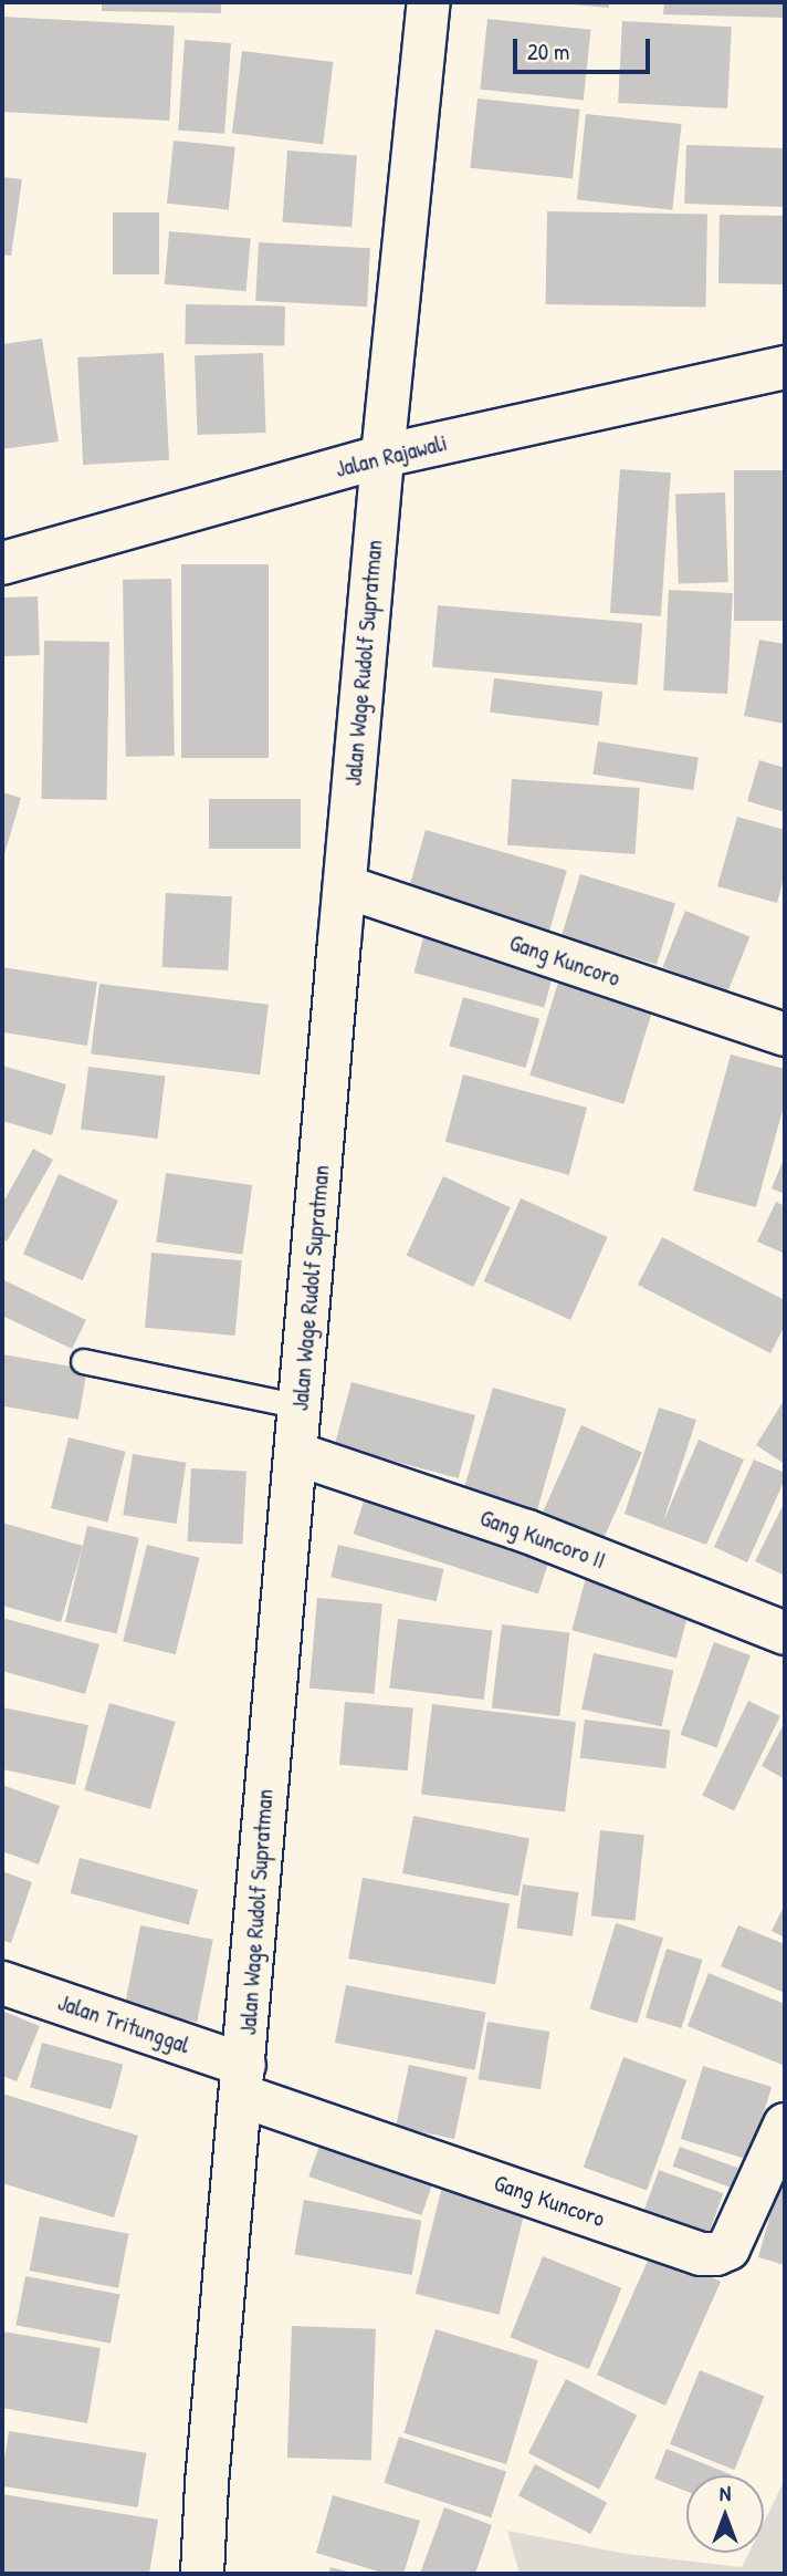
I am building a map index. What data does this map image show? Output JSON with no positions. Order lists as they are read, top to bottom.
{
  "streets": {
    "main road": [
      "Jalan Rajawali",
      "Jalan Wage Rudolf Supratman",
      "Gang Kuncoro",
      "Gang Kuncoro II",
      "Jalan Tritunggal"
    ]
  },
  "crossings": [
    ["Jalan Rajawali", "Jalan Wage Rudolf Supratman"],
    ["Jalan Wage Rudolf Supratman", "Gang Kuncoro"],
    ["Jalan Wage Rudolf Supratman", "Gang Kuncoro II"],
    ["Jalan Wage Rudolf Supratman", "Jalan Tritunggal"],
    ["Gang Kuncoro", "Jalan Tritunggal"]
  ],
  "scale_bar": "20 m",
  "north": "top"
}
